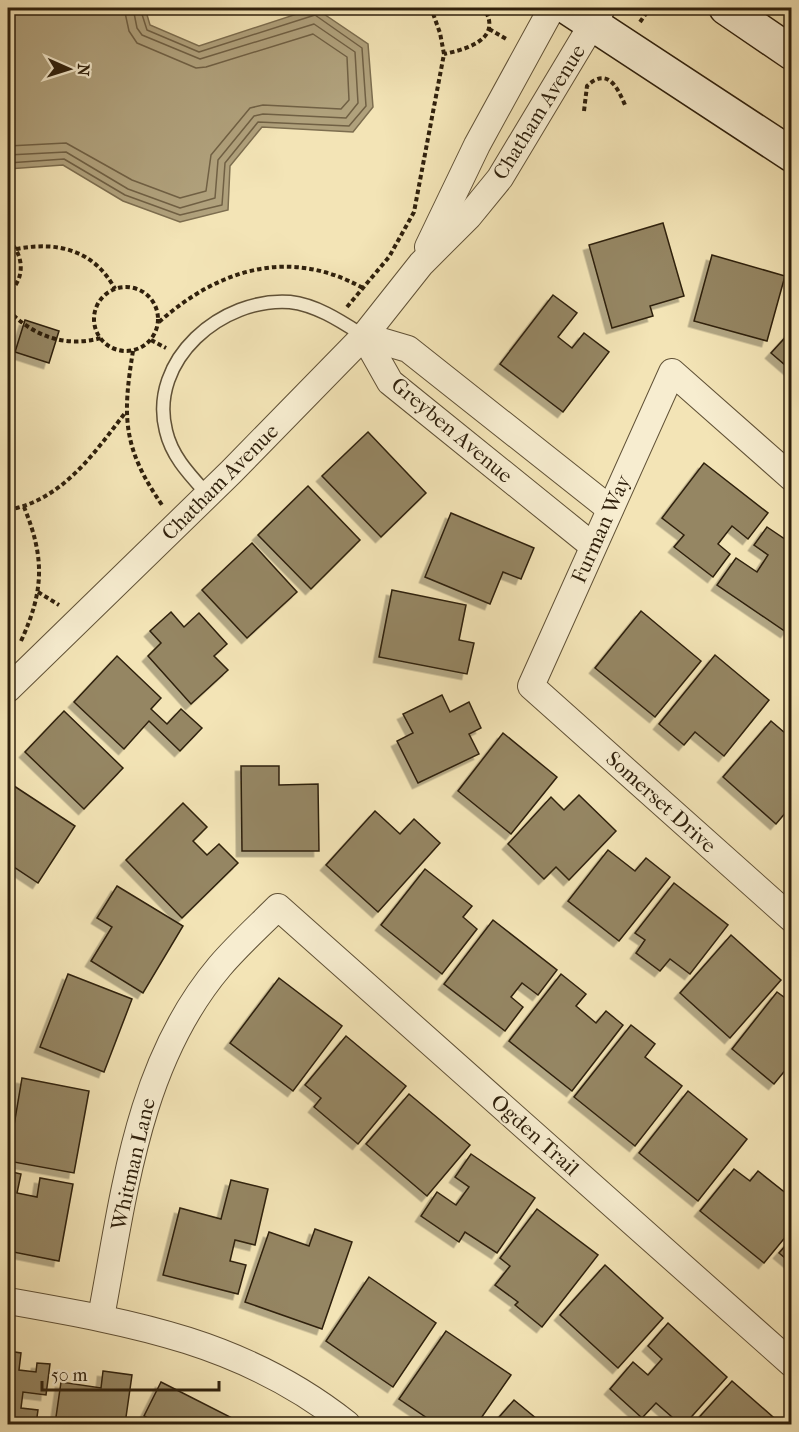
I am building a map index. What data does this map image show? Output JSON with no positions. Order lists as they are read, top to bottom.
{
  "streets": {
    "street": [
      "Chatham Avenue",
      "Greyben Avenue",
      "Furman Way",
      "Somerset Drive",
      "Ogden Trail",
      "Whitman Lane"
    ]
  },
  "crossings": [
    ["Chatham Avenue", "Greyben Avenue"],
    ["Greyben Avenue", "Furman Way"],
    ["Furman Way", "Somerset Drive"],
    ["Ogden Trail", "Whitman Lane"]
  ],
  "scale_bar": "50 m",
  "north": "right"
}
